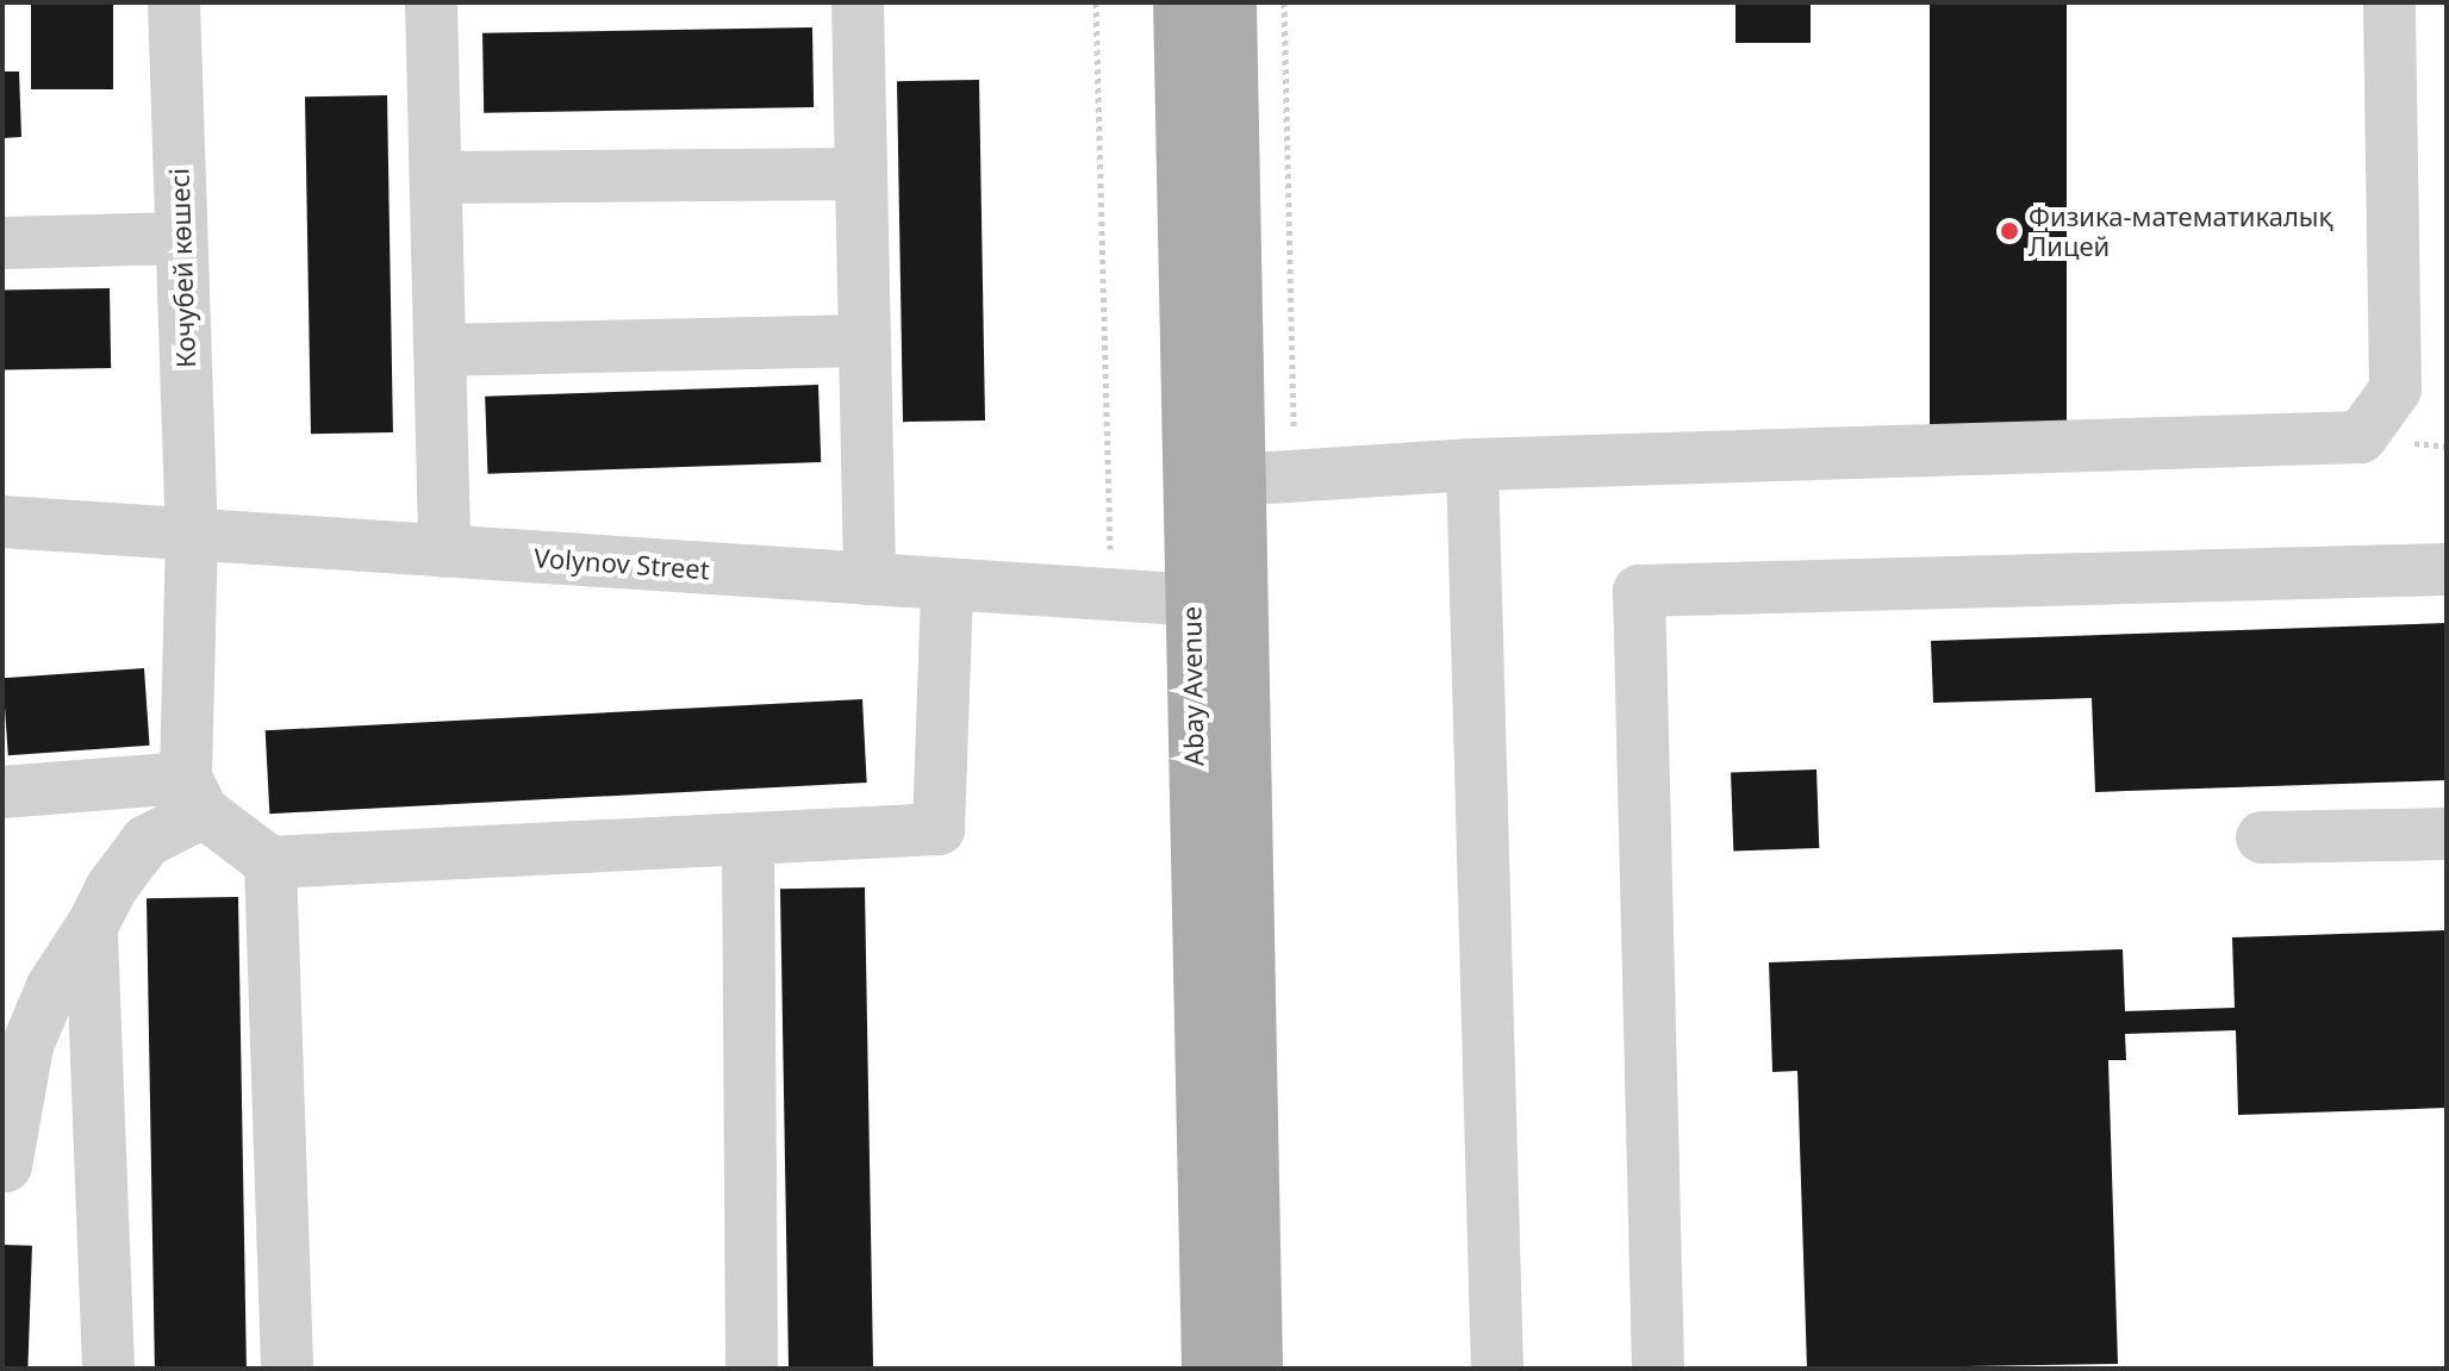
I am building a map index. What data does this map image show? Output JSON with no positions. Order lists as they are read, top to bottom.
{
  "streets": {
    "main road": ["Abay Avenue"],
    "street": ["Кочубей көшесі", "Volynov Street"]
  },
  "crossings": [
    ["Кочубей көшесі", "Volynov Street"],
    ["Volynov Street", "Abay Avenue"]
  ],
  "places": ["Физика-математикалық Лицей"]
}
